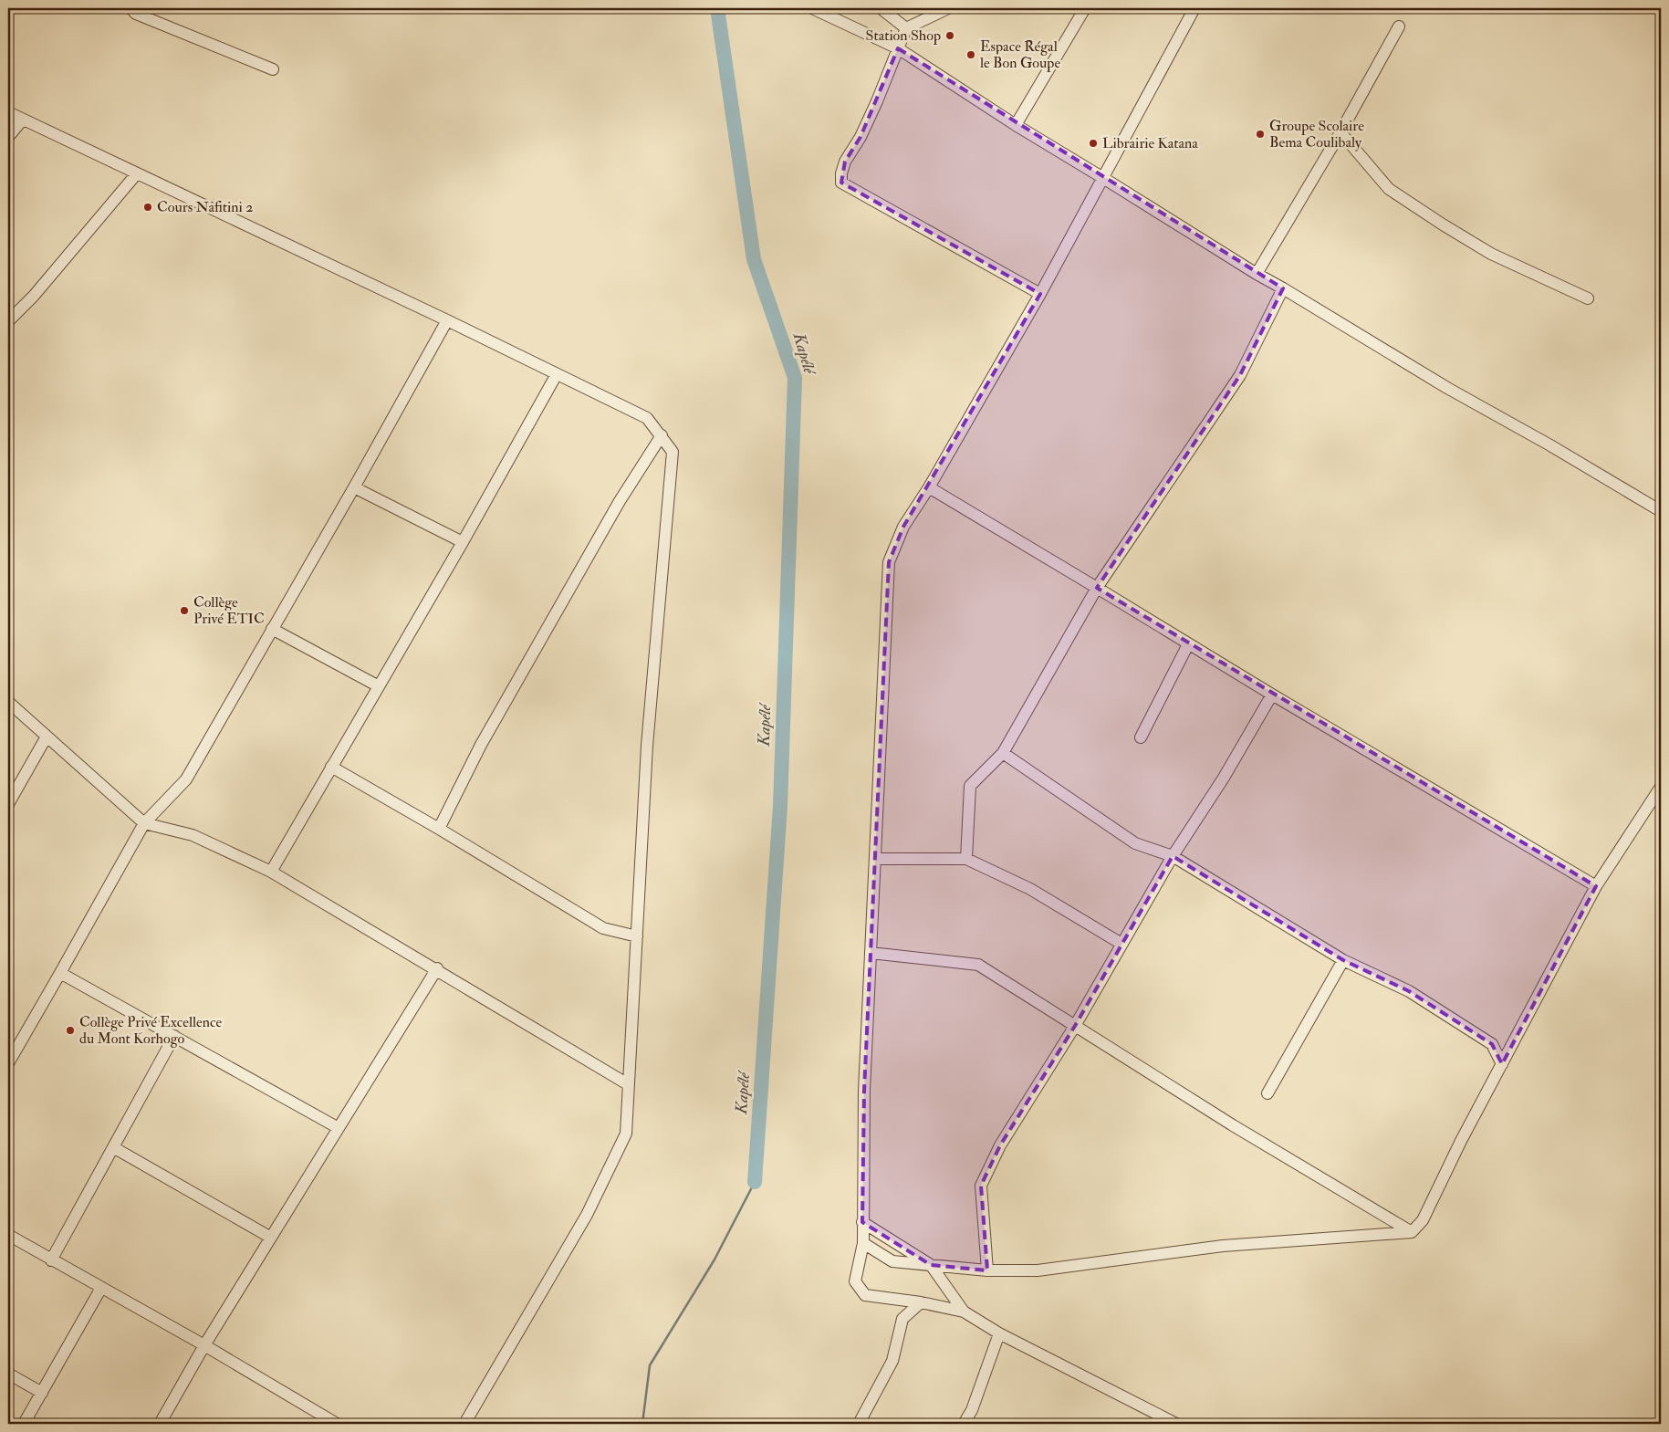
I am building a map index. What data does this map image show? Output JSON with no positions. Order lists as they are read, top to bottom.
{
  "water": ["Kapélé"],
  "places": [
    "Station Shop",
    "Espace Régal le Bon Goupe",
    "Groupe Scolaire Bema Coulibaly",
    "Librairie Katana",
    "Cours Nafitini 2",
    "Collège Privé ETIC",
    "Collège Privé Excellence du Mont Korhogo"
  ]
}
